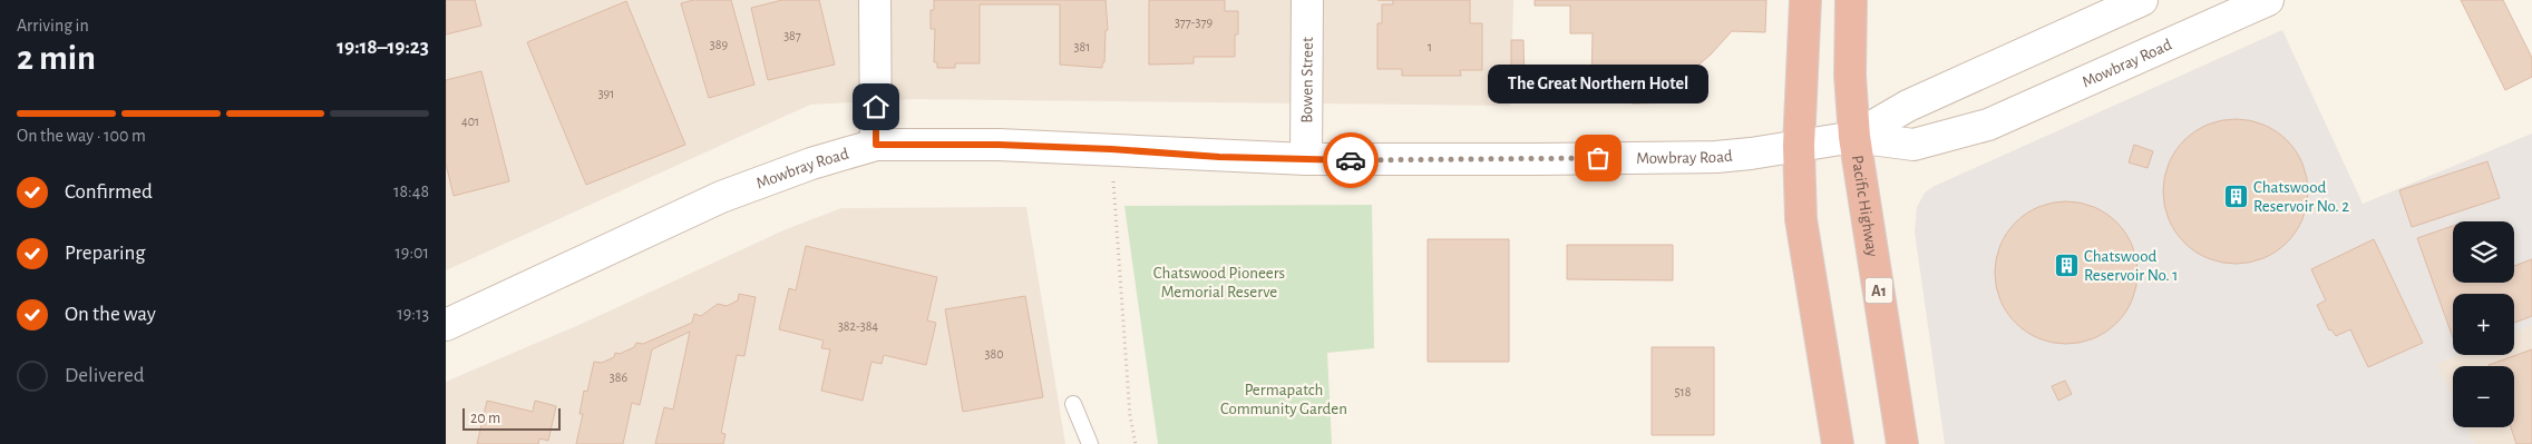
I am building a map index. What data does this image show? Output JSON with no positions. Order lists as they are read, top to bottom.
{
  "streets": {
    "highway": ["Pacific Highway", "A1"],
    "main road": ["Mowbray Road", "Bowen Street"]
  },
  "crossings": [
    ["Mowbray Road", "Bowen Street"],
    ["Mowbray Road", "Pacific Highway"]
  ],
  "parks": ["Chatswood Pioneers Memorial Reserve", "Permapatch Community Garden"],
  "places": {
    "other": ["The Great Northern Hotel"],
    "building": ["Chatswood Reservoir No. 2", "Chatswood Reservoir No. 1"]
  },
  "house_numbers": [
    "377-379",
    "387",
    "389",
    "381",
    "1",
    "391",
    "401",
    "382-384",
    "380",
    "386",
    "518"
  ],
  "scale_bar": "20 m",
  "page": {
    "heading": ["2 min", "Arriving in", "19:18–19:23"],
    "bubble": "The Great Northern Hotel",
    "bar": "On the way · 100 m",
    "list": [
      ["Confirmed", "18:48"],
      ["Preparing", "19:01"],
      ["On the way", "19:13"],
      "Delivered"
    ],
    "map_buttons": ["+", "−"],
    "scale": "20 m"
  }
}
